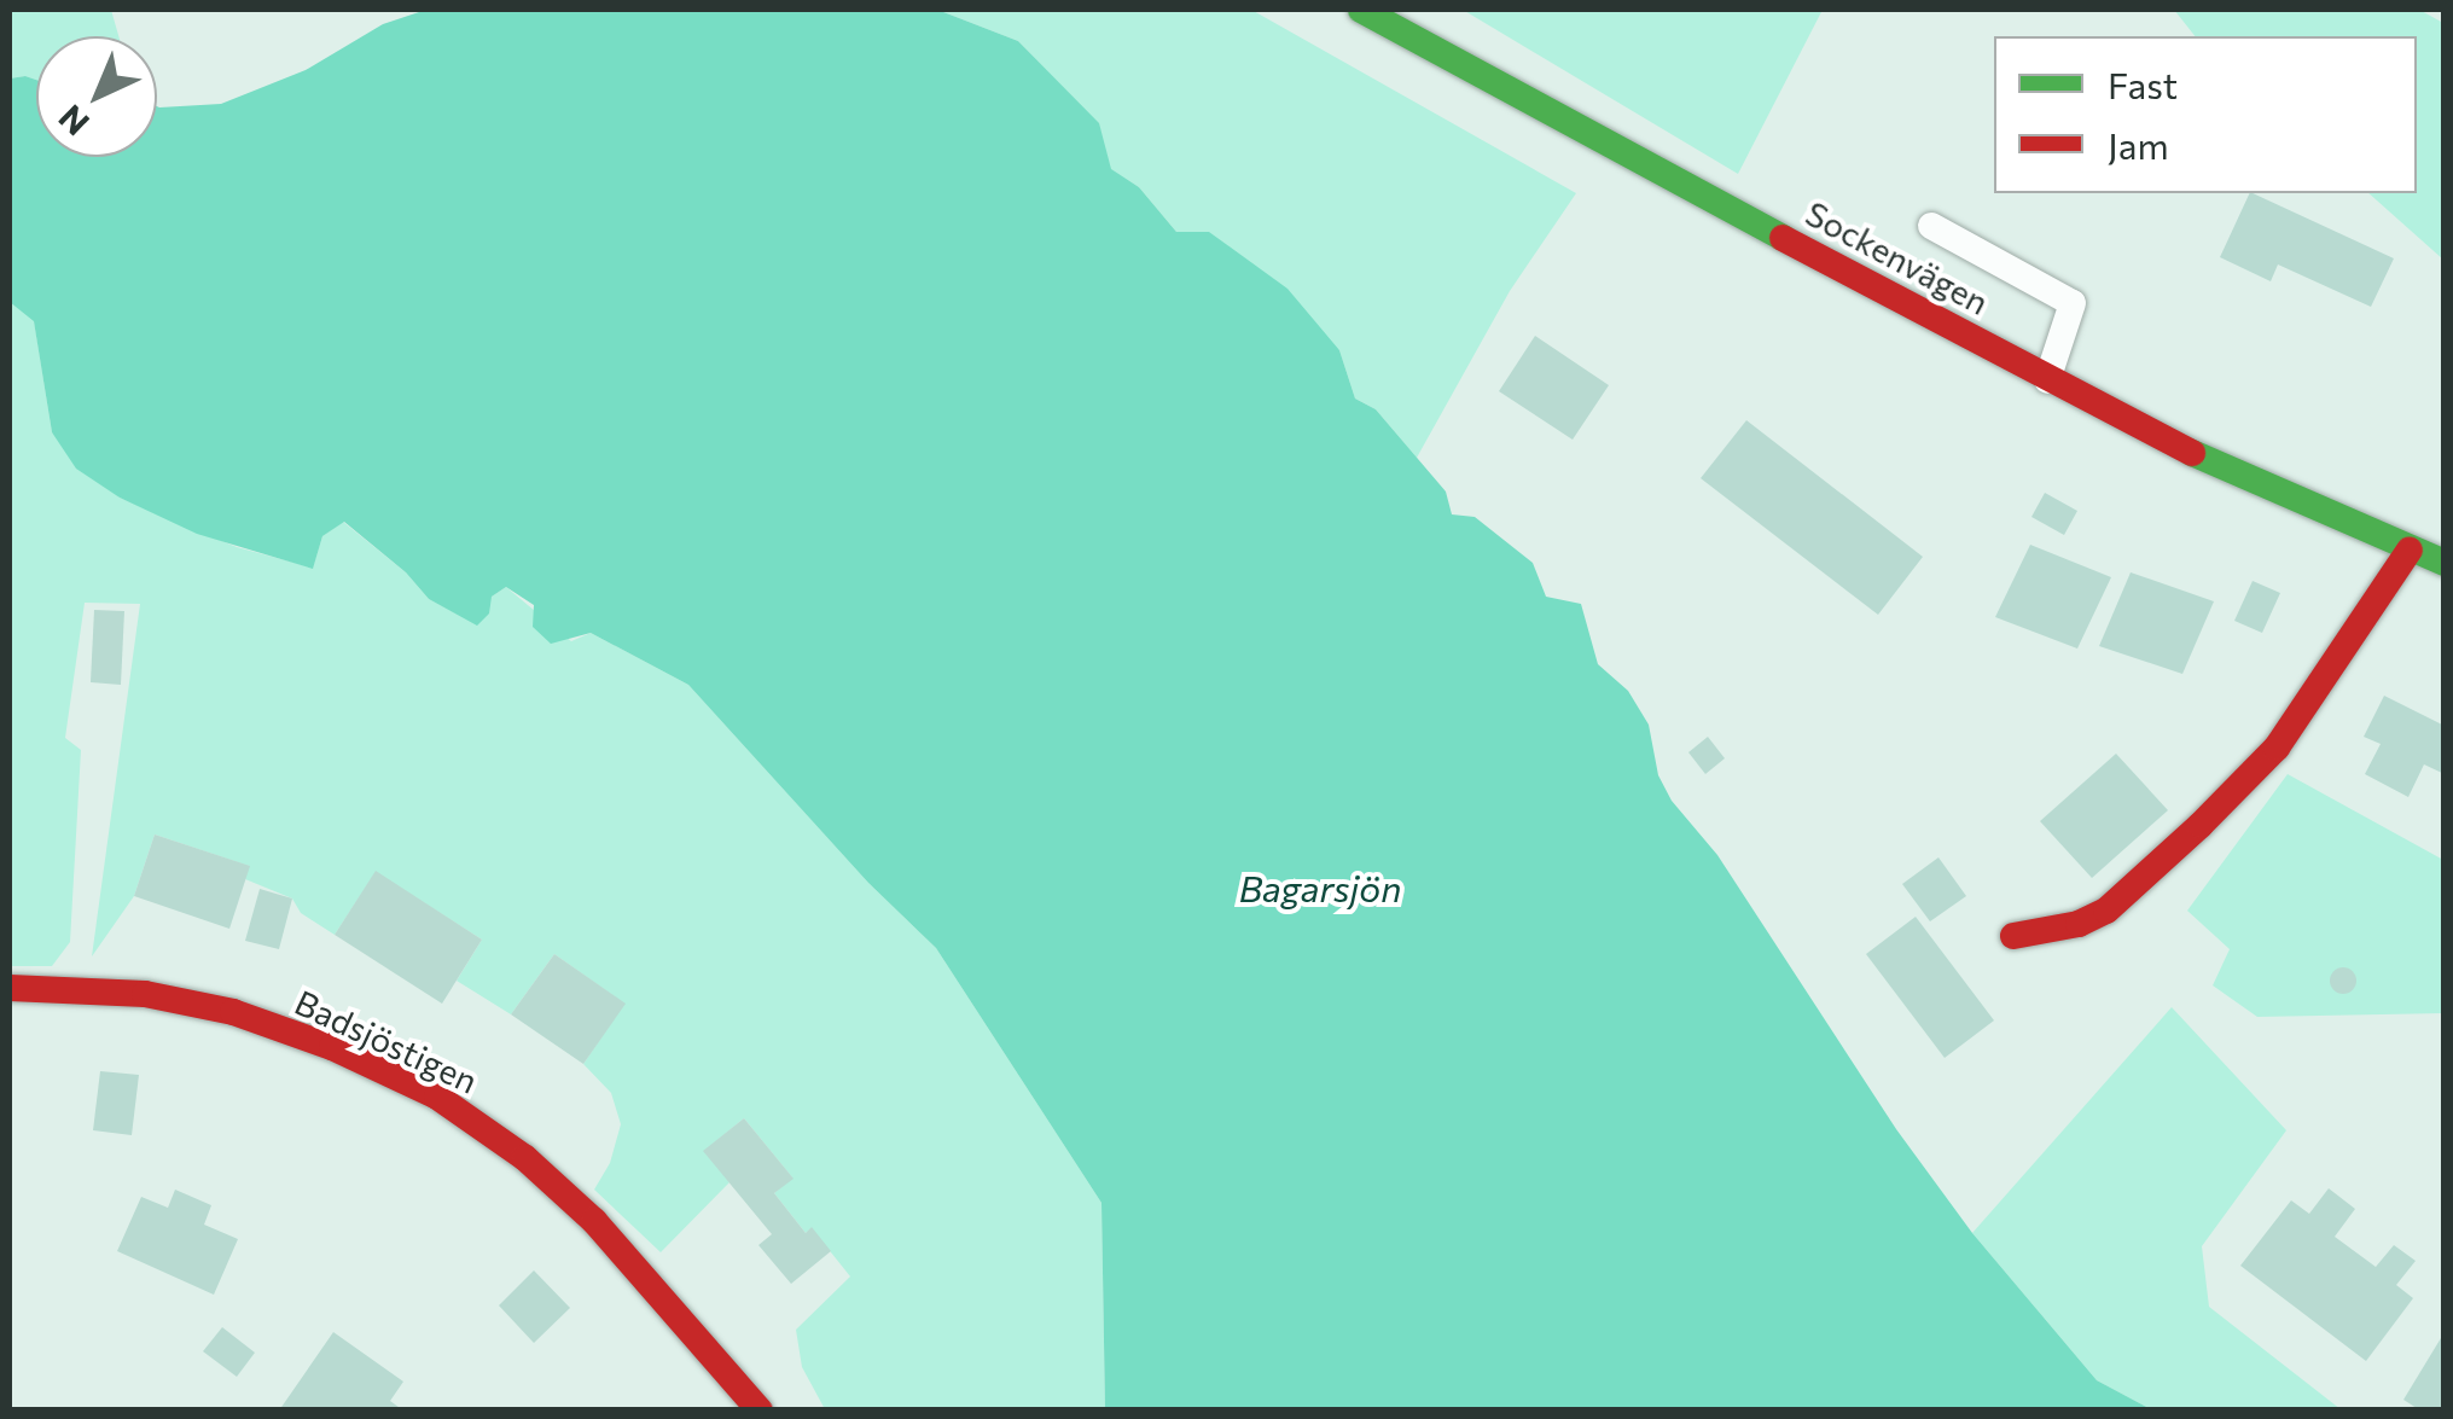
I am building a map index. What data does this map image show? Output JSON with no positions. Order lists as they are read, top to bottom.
{
  "streets": {
    "street": ["Sockenvägen", "Badsjöstigen"]
  },
  "water": ["Bagarsjön"],
  "legend": ["Fast", "Jam"],
  "north": "bottom left"
}
